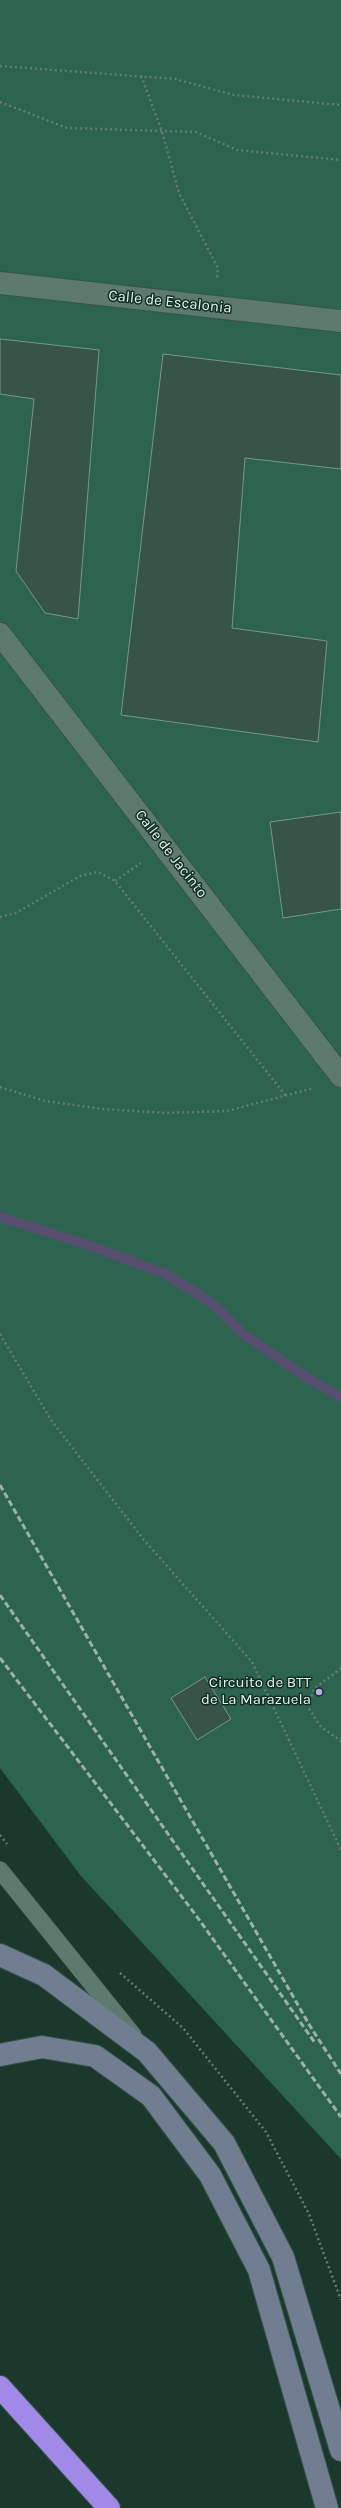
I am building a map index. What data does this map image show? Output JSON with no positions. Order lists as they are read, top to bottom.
{
  "streets": {
    "street": ["Calle de Escalonia", "Calle de Jacinto"]
  },
  "places": ["Circuito de BTT de La Marazuela"]
}
